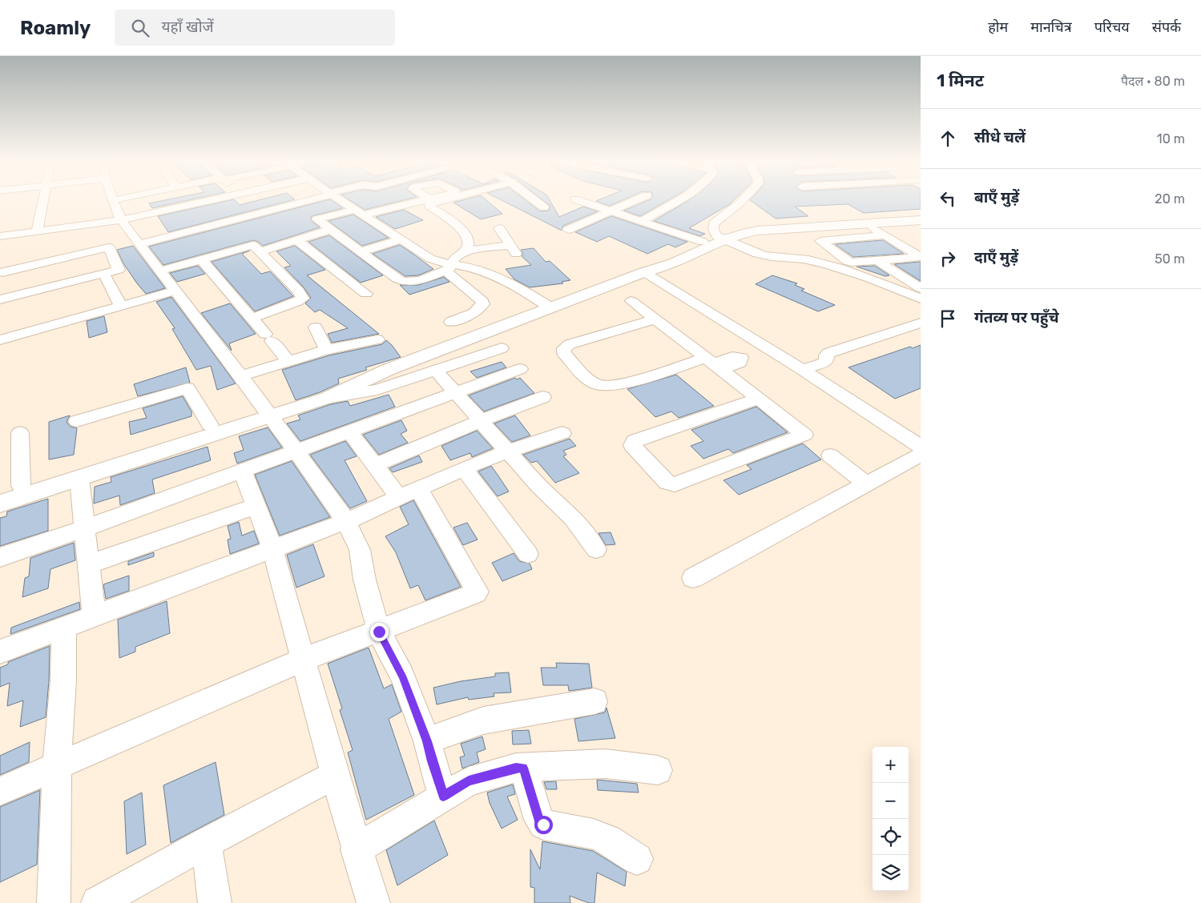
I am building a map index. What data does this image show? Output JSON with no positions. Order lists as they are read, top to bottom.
{
  "page": {
    "header": "Roamly",
    "search": "यहाँ खोजें",
    "nav": [
      "होम",
      "मानचित्र",
      "परिचय",
      "संपर्क"
    ],
    "heading": ["1 मिनट", "पैदल · 80 m"],
    "list": [
      ["सीधे चलें", "10 m"],
      ["बाएँ मुड़ें", "20 m"],
      ["दाएँ मुड़ें", "50 m"],
      "गंतव्य पर पहुँचे"
    ],
    "map_buttons": ["+", "−"]
  }
}
